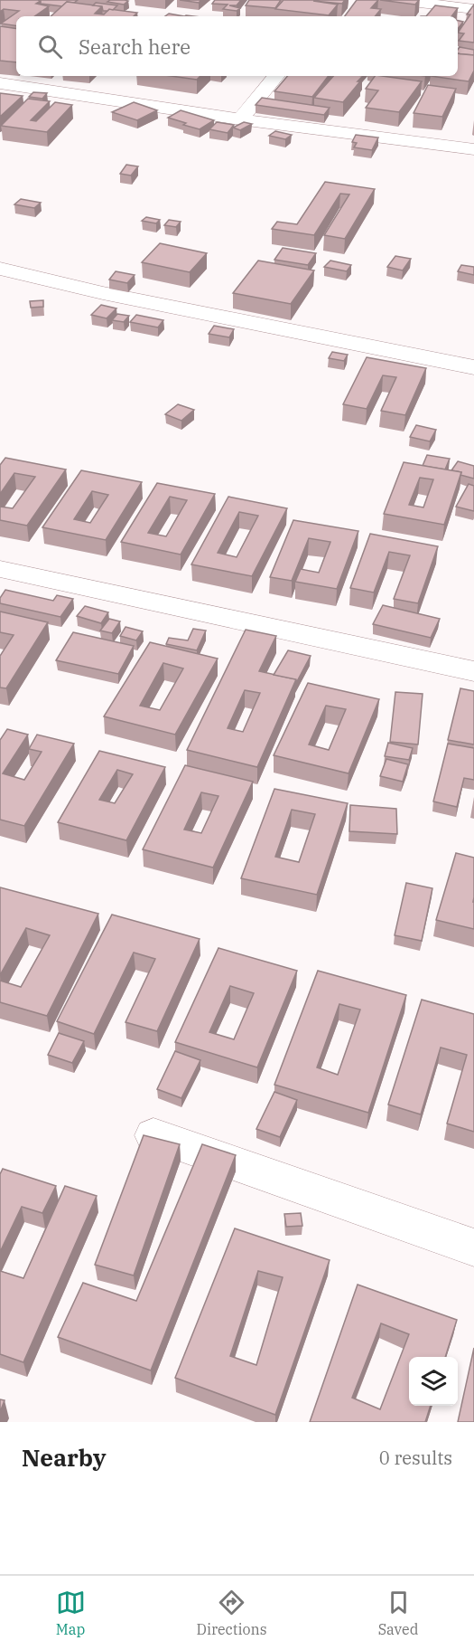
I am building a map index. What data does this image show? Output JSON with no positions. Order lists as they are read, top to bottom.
{
  "page": {
    "search": "Search here",
    "heading": ["Nearby", "0 results"],
    "nav": ["Map", "Directions", "Saved"]
  }
}
